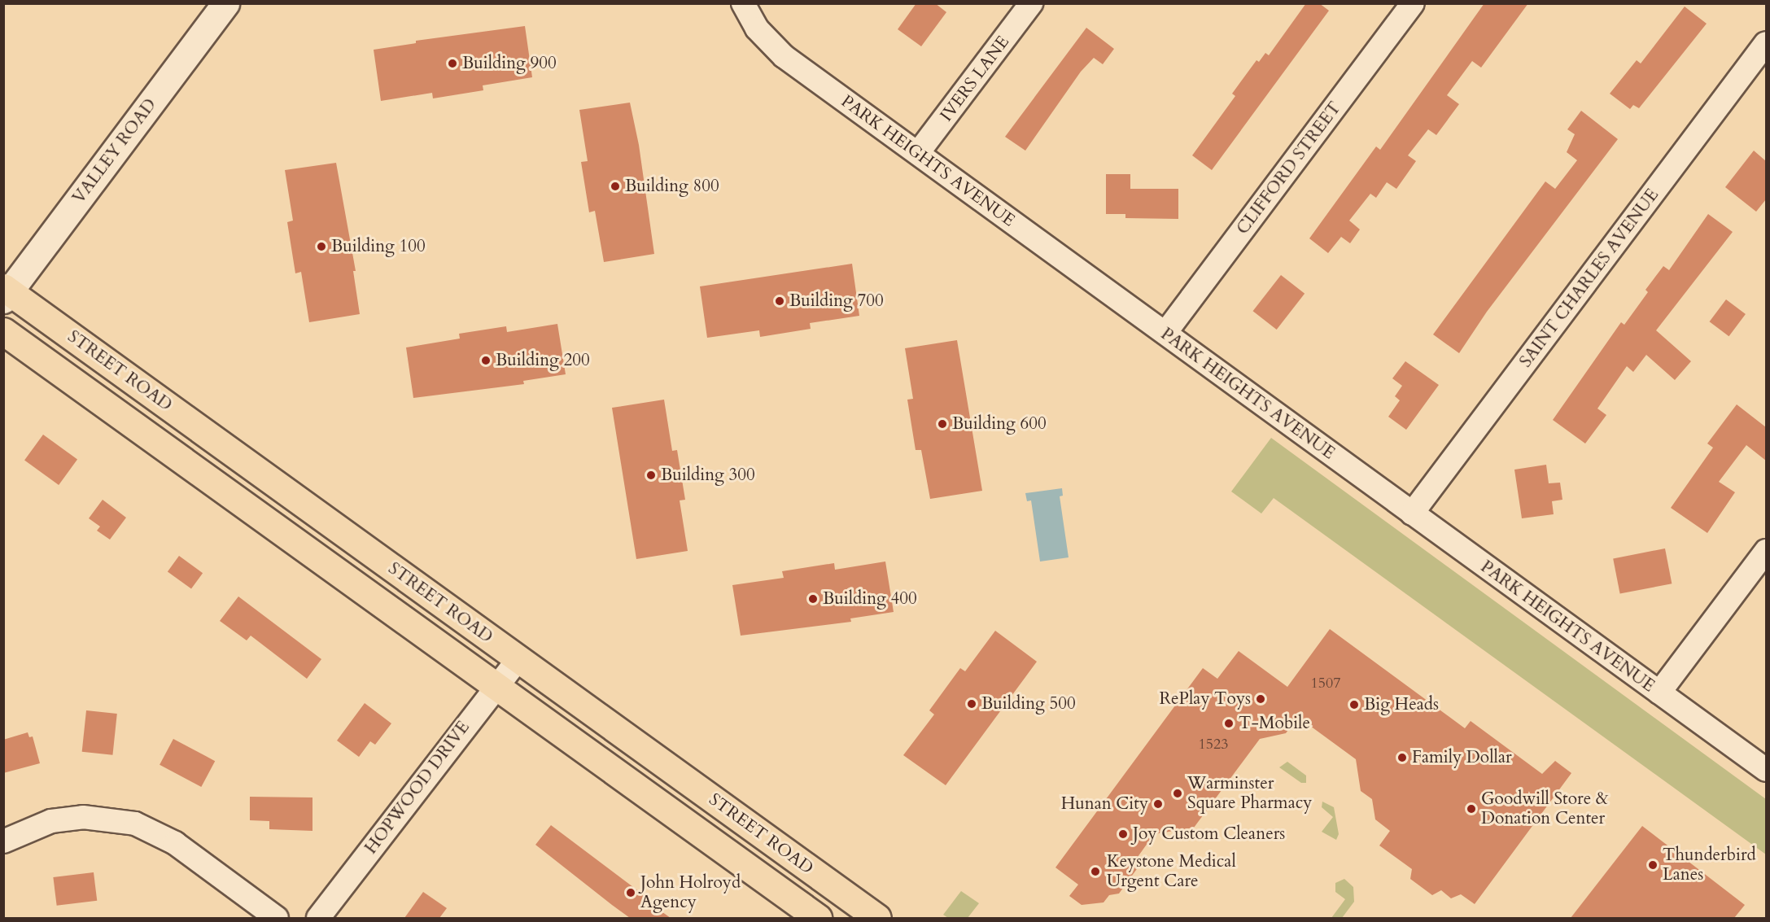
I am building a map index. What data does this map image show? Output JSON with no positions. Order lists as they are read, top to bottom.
{
  "streets": {
    "main road": ["STREET ROAD"],
    "street": [
      "IVERS LANE",
      "VALLEY ROAD",
      "PARK HEIGHTS AVENUE",
      "CLIFFORD STREET",
      "SAINT CHARLES AVENUE",
      "HOPWOOD DRIVE"
    ]
  },
  "crossings": [
    ["IVERS LANE", "PARK HEIGHTS AVENUE"],
    ["VALLEY ROAD", "STREET ROAD"],
    ["PARK HEIGHTS AVENUE", "CLIFFORD STREET"],
    ["PARK HEIGHTS AVENUE", "SAINT CHARLES AVENUE"],
    ["STREET ROAD", "HOPWOOD DRIVE"]
  ],
  "places": [
    "Building 900",
    "Building 800",
    "Building 100",
    "Building 700",
    "Building 200",
    "Building 600",
    "Building 300",
    "Building 400",
    "RePlay Toys",
    "Building 500",
    "Big Heads",
    "T-Mobile",
    "Family Dollar",
    "Warminster Square Pharmacy",
    "Hunan City",
    "Goodwill Store & Donation Center",
    "Joy Custom Cleaners",
    "Thunderbird Lanes",
    "Keystone Medical Urgent Care",
    "John Holroyd Agency"
  ],
  "house_numbers": ["1507", "1523"]
}
